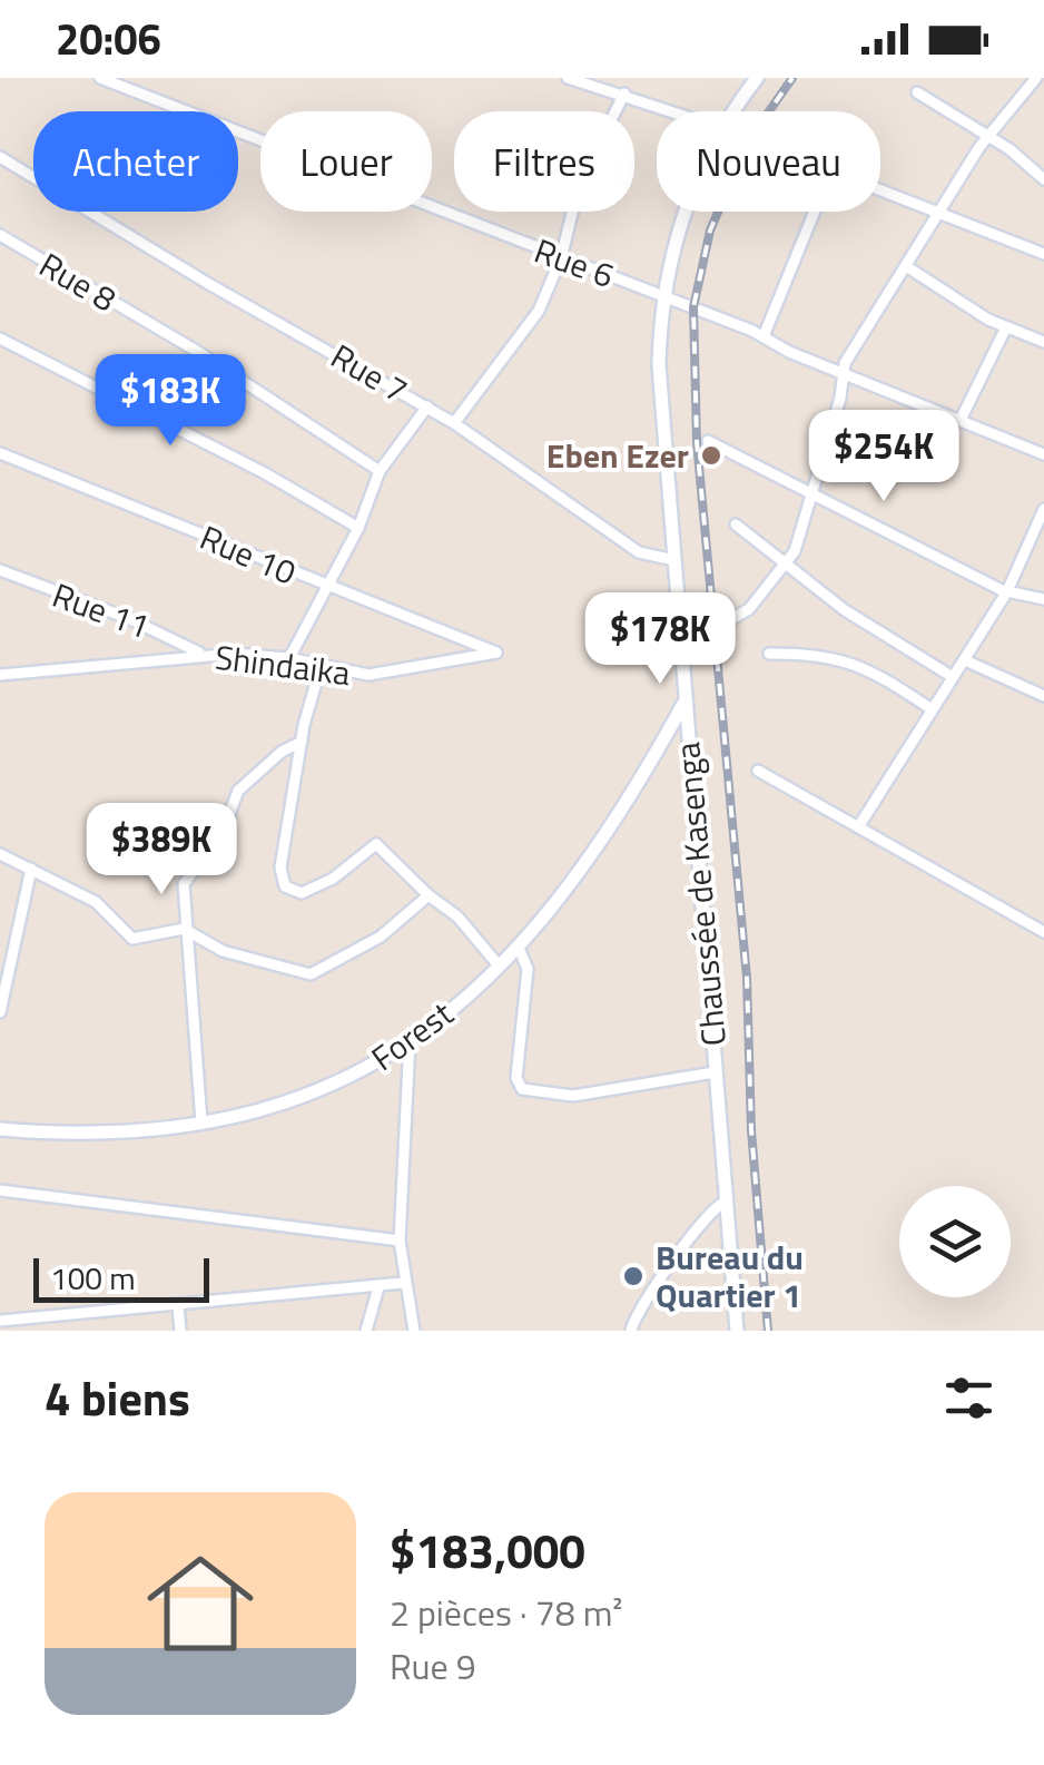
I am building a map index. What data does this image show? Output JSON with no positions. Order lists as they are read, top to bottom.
{
  "streets": {
    "main road": ["Chaussée de Kasenga", "Forest"],
    "street": [
      "Rue 6",
      "Rue 8",
      "Rue 7",
      "Rue 10",
      "Rue 11",
      "Shindaika"
    ]
  },
  "crossings": [
    ["Rue 6", "Chaussée de Kasenga"],
    ["Rue 7", "Chaussée de Kasenga"],
    ["Rue 10", "Shindaika"],
    ["Rue 11", "Shindaika"],
    ["Chaussée de Kasenga", "Forest"]
  ],
  "places": ["Eben Ezer", "Bureau du Quartier 1"],
  "scale_bar": "100 m",
  "page": {
    "status": "20:06",
    "chip": [
      "Acheter",
      "Louer",
      "Filtres",
      "Nouveau"
    ],
    "price": [
      "$183K",
      "$254K",
      "$178K",
      "$389K"
    ],
    "scale": "100 m",
    "heading": "4 biens",
    "list": [
      {
        "name": "$183,000",
        "note": "2 pièces · 78 m² · Rue 9"
      }
    ]
  }
}
